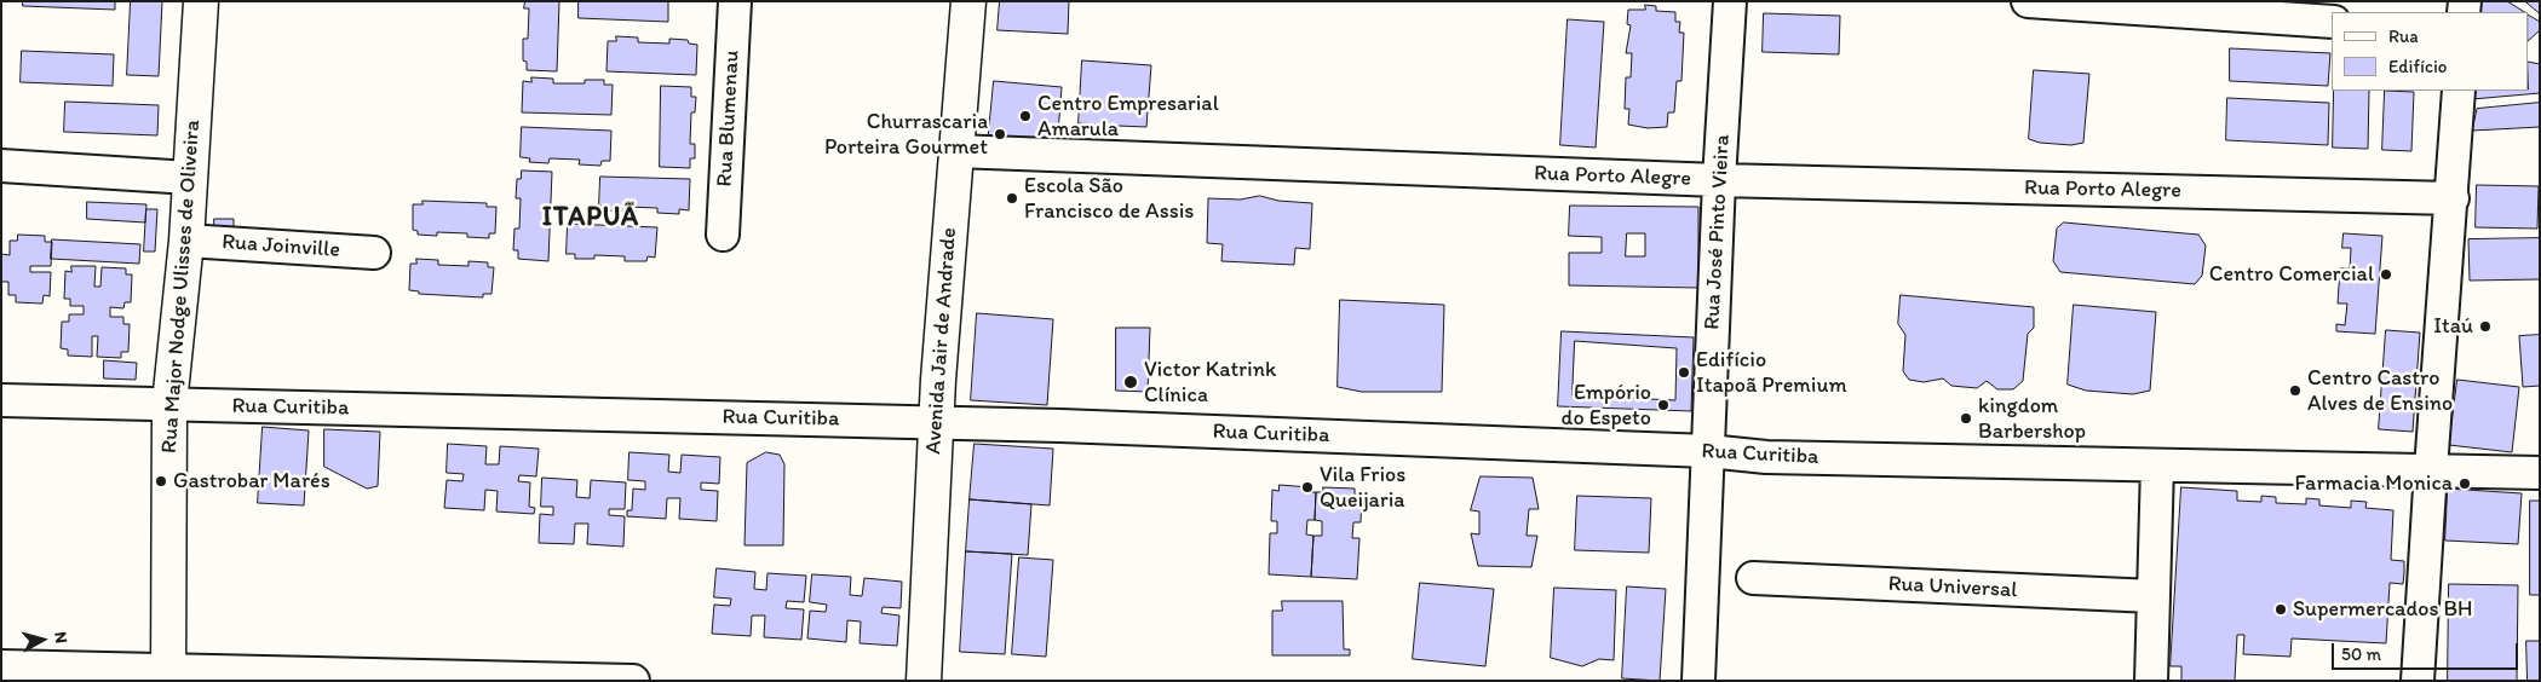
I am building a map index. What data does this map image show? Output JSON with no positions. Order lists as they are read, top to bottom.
{
  "streets": {
    "main road": ["Rua Major Nodge Ulisses de Oliveira", "Avenida Jair de Andrade"],
    "street": [
      "Rua Blumenau",
      "Rua Porto Alegre",
      "Rua José Pinto Vieira",
      "Rua Joinville",
      "Rua Curitiba",
      "Rua Universal"
    ]
  },
  "crossings": [
    ["Rua Porto Alegre", "Rua José Pinto Vieira"],
    ["Rua Porto Alegre", "Avenida Jair de Andrade"],
    ["Rua José Pinto Vieira", "Rua Curitiba"],
    ["Rua Joinville", "Rua Major Nodge Ulisses de Oliveira"],
    ["Rua Major Nodge Ulisses de Oliveira", "Rua Curitiba"],
    ["Avenida Jair de Andrade", "Rua Curitiba"]
  ],
  "districts": ["ITAPUÃ"],
  "places": [
    "Centro Empresarial Amarula",
    "Churrascaria Porteira Gourmet",
    "Escola São Francisco de Assis",
    "Centro Comercial",
    "Itaú",
    "Edifício Itapoã Premium",
    "Victor Katrink Clínica",
    "Centro Castro Alves de Ensino",
    "Empório do Espeto",
    "kingdom Barbershop",
    "Gastrobar Marés",
    "Farmacia Monica",
    "Vila Frios Queijaria",
    "Supermercados BH"
  ],
  "legend": ["Rua", "Edifício"],
  "scale_bar": "50 m",
  "north": "right"
}
